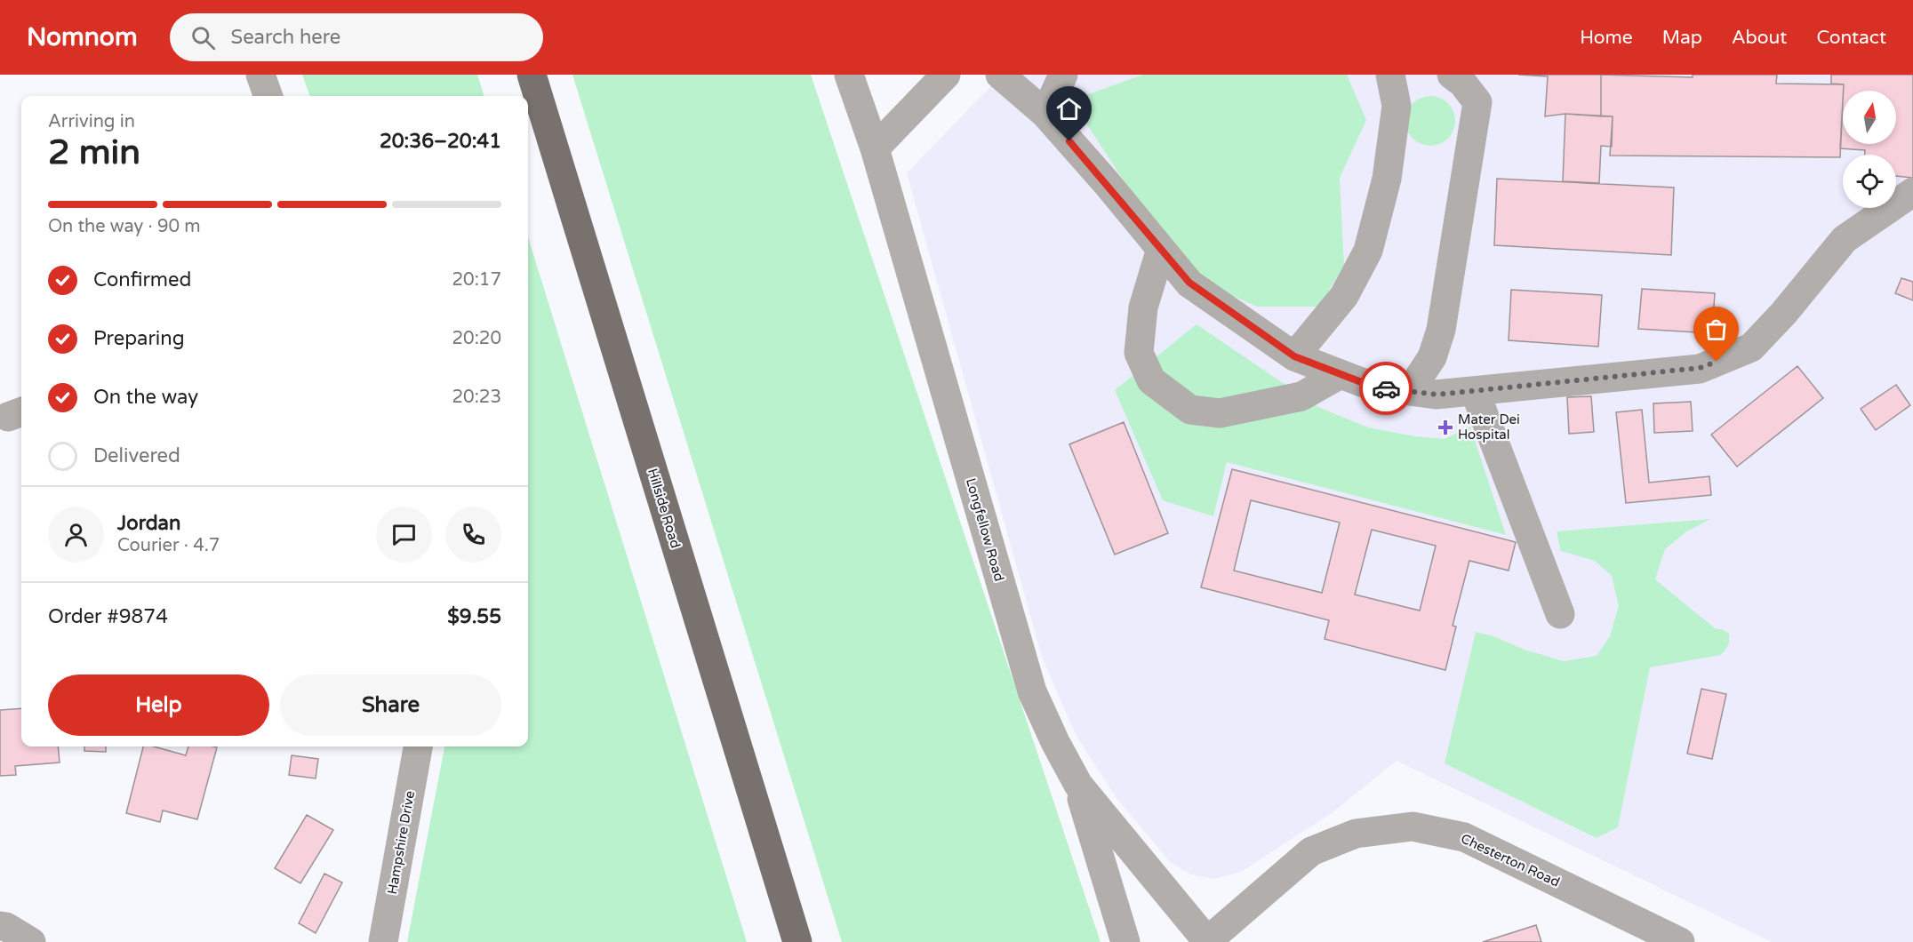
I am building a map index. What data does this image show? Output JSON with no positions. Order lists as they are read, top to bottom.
{
  "streets": {
    "main road": ["Hillside Road"],
    "street": ["Longfellow Road", "Hampshire Drive", "Chesterton Road"]
  },
  "crossings": [
    ["Longfellow Road", "Chesterton Road"]
  ],
  "places": {
    "health": ["Mater Dei Hospital"]
  },
  "north": "top",
  "page": {
    "header": "Nomnom",
    "search": "Search here",
    "nav": [
      "Home",
      "Map",
      "About",
      "Contact"
    ],
    "heading": ["2 min", "Arriving in", "20:36–20:41"],
    "panel": [
      "Jordan",
      "Courier · 4.7",
      "Order #9874",
      "$9.55"
    ],
    "bar": "On the way · 90 m",
    "list": [
      ["Confirmed", "20:17"],
      ["Preparing", "20:20"],
      ["On the way", "20:23"],
      "Delivered"
    ],
    "buttons": ["Help", "Share"]
  }
}
